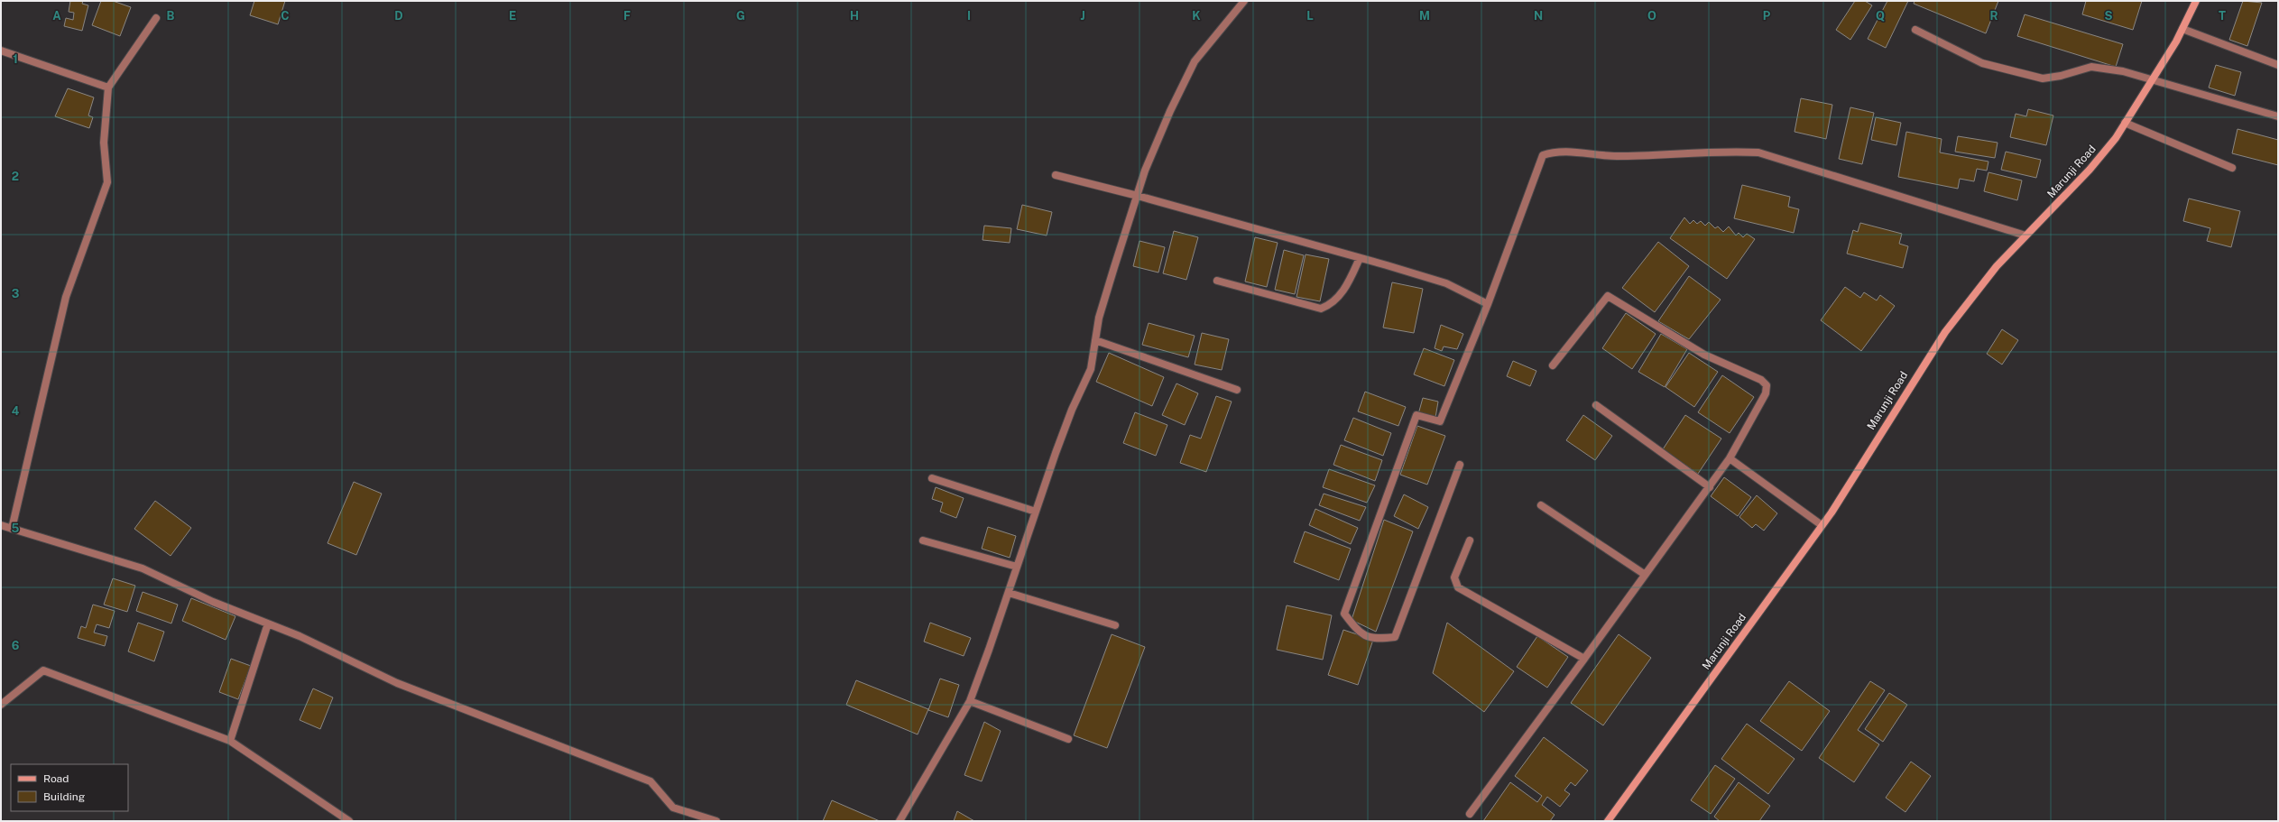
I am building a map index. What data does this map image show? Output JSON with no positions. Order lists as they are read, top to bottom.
{
  "streets": {
    "street": ["Marunji Road"]
  },
  "legend": ["Road", "Building"],
  "grid": {
    "columns": [
      "A",
      "B",
      "C",
      "D",
      "E",
      "F",
      "G",
      "H",
      "I",
      "J",
      "K",
      "L",
      "M",
      "N",
      "O",
      "P",
      "Q",
      "R",
      "S",
      "T"
    ],
    "rows": [
      "1",
      "2",
      "3",
      "4",
      "5",
      "6"
    ]
  }
}
